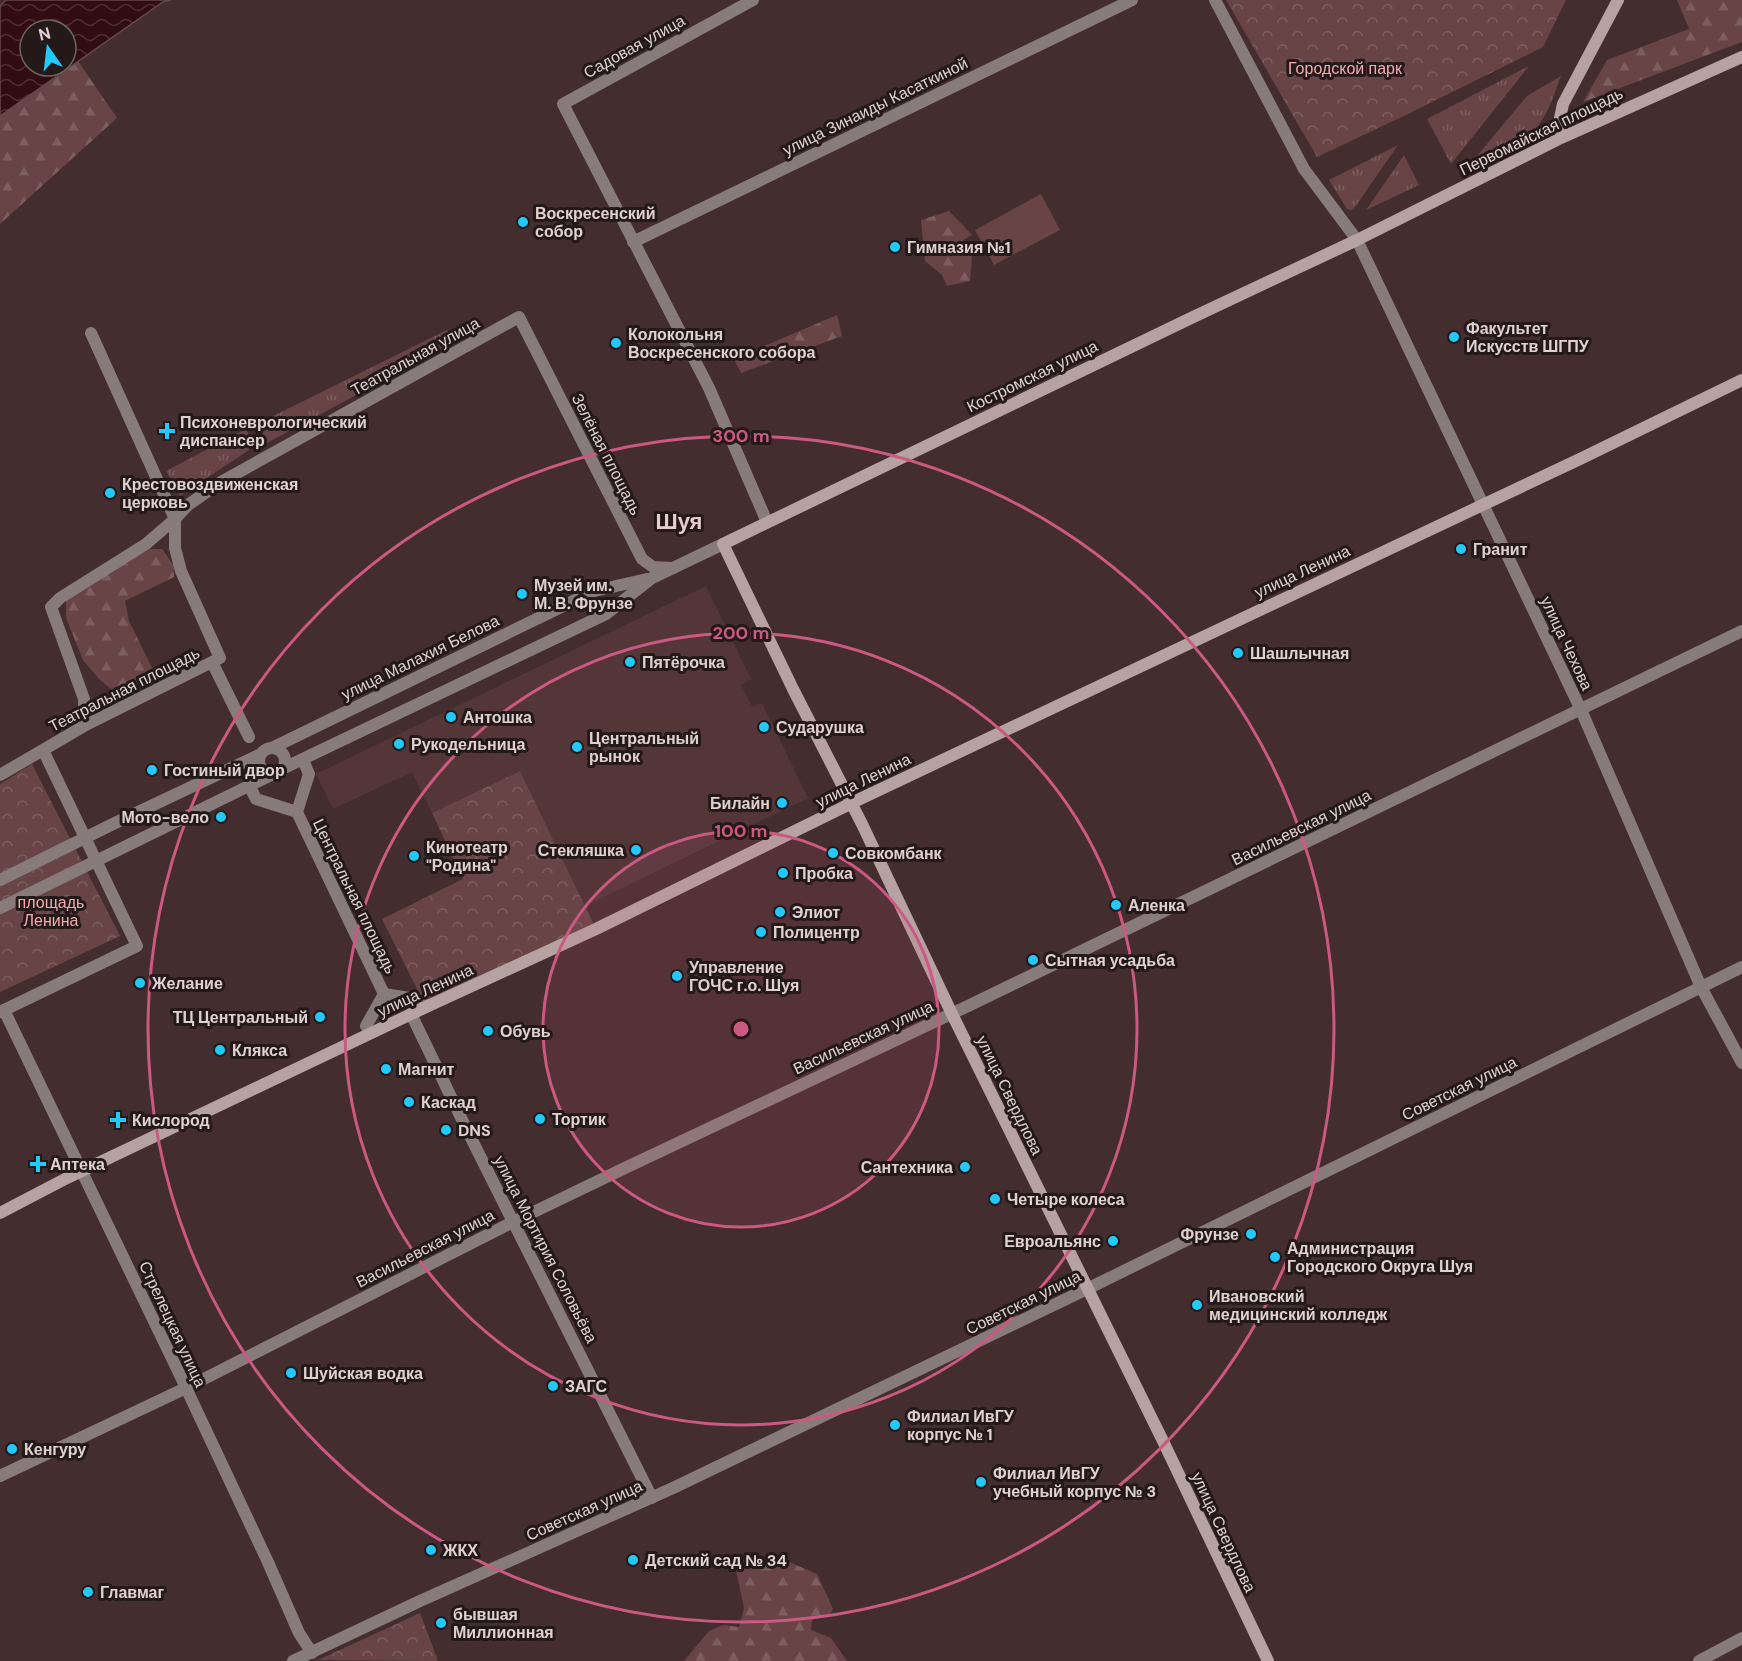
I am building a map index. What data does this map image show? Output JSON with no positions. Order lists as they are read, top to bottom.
{
  "streets": {
    "main road": [
      "Первомайская площадь",
      "Костромская улица",
      "улица Ленина",
      "улица Свердлова"
    ],
    "street": [
      "Садовая улица",
      "улица Зинаиды Касаткиной",
      "Театральная улица",
      "Зелёная площадь",
      "улица Чехова",
      "улица Малахия Белова",
      "Театральная площадь",
      "Васильевская улица",
      "Центральная площадь",
      "Советская улица",
      "улица Мортирия Соловьёва",
      "Стрелецкая улица"
    ]
  },
  "crossings": [
    ["Садовая улица", "улица Зинаиды Касаткиной"],
    ["Первомайская площадь", "Костромская улица"],
    ["Первомайская площадь", "улица Чехова"],
    ["Театральная улица", "Зелёная площадь"],
    ["Театральная улица", "Театральная площадь"],
    ["Костромская улица", "улица Чехова"],
    ["Костромская улица", "улица Свердлова"],
    ["Зелёная площадь", "улица Малахия Белова"],
    ["улица Ленина", "улица Чехова"],
    ["улица Ленина", "улица Свердлова"],
    ["улица Ленина", "улица Мортирия Соловьёва"],
    ["улица Ленина", "Стрелецкая улица"],
    ["улица Чехова", "Васильевская улица"],
    ["улица Чехова", "Советская улица"],
    ["улица Малахия Белова", "Центральная площадь"],
    ["Васильевская улица", "улица Свердлова"],
    ["Васильевская улица", "улица Мортирия Соловьёва"],
    ["Васильевская улица", "Стрелецкая улица"],
    ["Советская улица", "улица Свердлова"],
    ["Советская улица", "улица Мортирия Соловьёва"],
    ["Советская улица", "Стрелецкая улица"]
  ],
  "districts": ["Шуя"],
  "parks": ["Городской парк", "площадь Ленина"],
  "places": {
    "other": [
      "Воскресенский собор",
      "Гимназия №1",
      "Факультет Искусств ШГПУ",
      "Колокольня Воскресенского собора",
      "Крестовоздвиженская церковь",
      "Гранит",
      "Музей им. М. В. Фрунзе",
      "Шашлычная",
      "Пятёрочка",
      "Антошка",
      "Сударушка",
      "Рукодельница",
      "Центральный рынок",
      "Гостиный двор",
      "Билайн",
      "Мото-вело",
      "Стекляшка",
      "Совкомбанк",
      "Кинотеатр \"Родина\"",
      "Пробка",
      "Аленка",
      "Элиот",
      "Полицентр",
      "Сытная усадьба",
      "Управление ГОЧС г.о. Шуя",
      "Желание",
      "ТЦ Центральный",
      "Обувь",
      "Клякса",
      "Магнит",
      "Каскад",
      "Тортик",
      "DNS",
      "Сантехника",
      "Четыре колеса",
      "Фрунзе",
      "Евроальянс",
      "Администрация Городского Округа Шуя",
      "Ивановский медицинский колледж",
      "Шуйская водка",
      "ЗАГС",
      "Филиал ИвГУ корпус № 1",
      "Кенгуру",
      "Филиал ИвГУ учебный корпус № 3",
      "ЖКХ",
      "Детский сад № 34",
      "Главмаг",
      "бывшая Миллионная"
    ],
    "health": ["Психоневрологический диспансер", "Кислород", "Аптека"]
  },
  "north": "top",
  "rings": ["300 m", "200 m", "100 m"]
}
